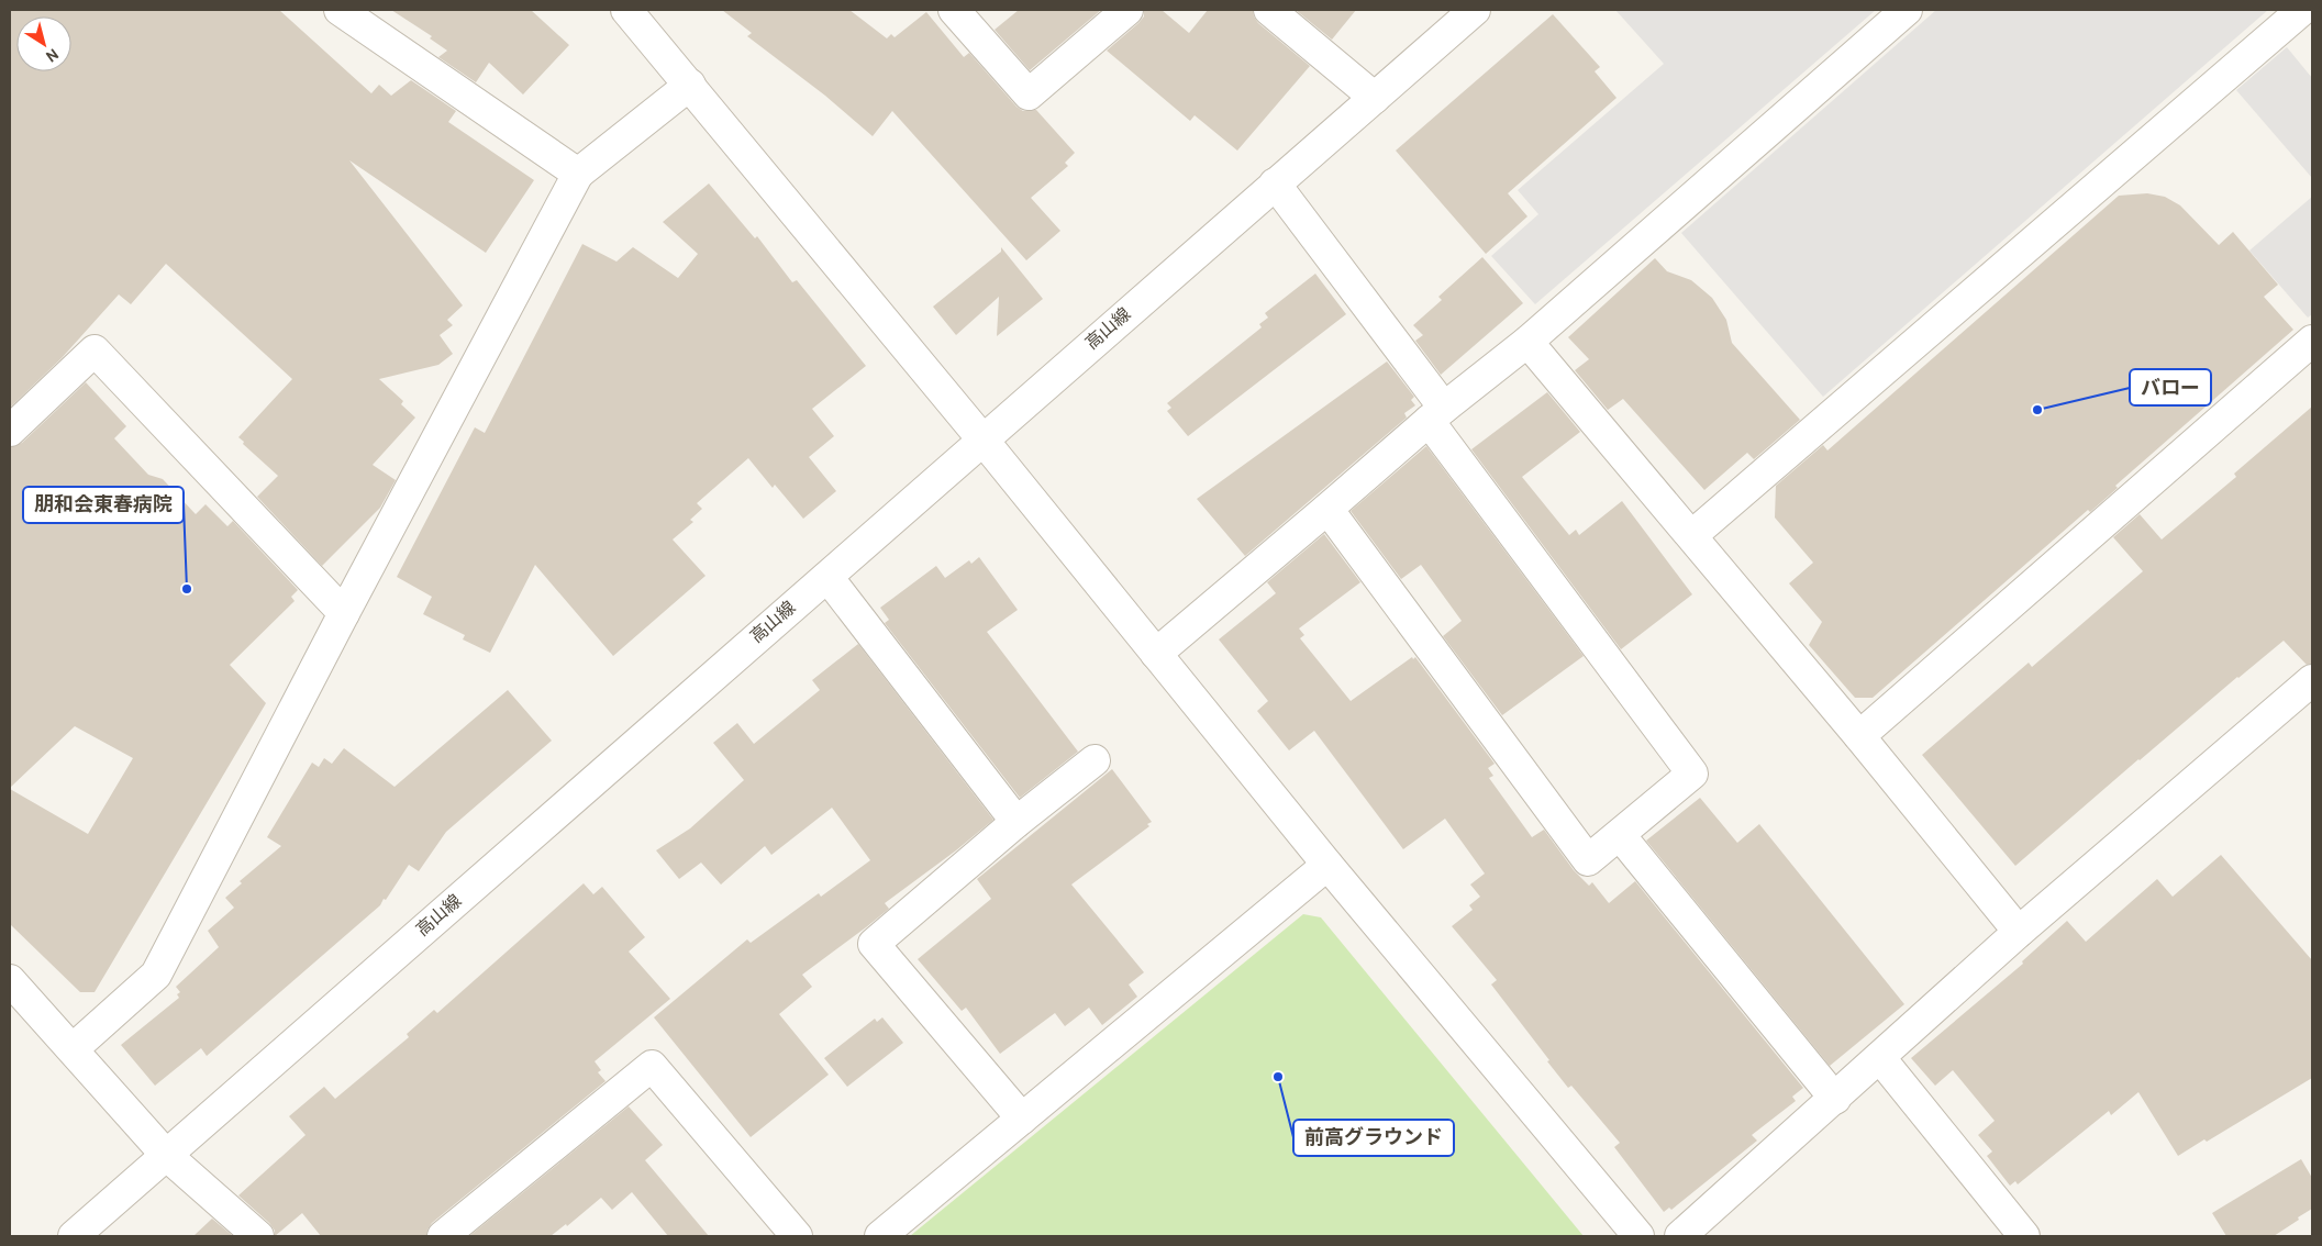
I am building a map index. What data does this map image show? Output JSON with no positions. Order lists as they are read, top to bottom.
{
  "streets": {
    "street": ["高山線"]
  },
  "places": ["バロー", "朋和会東春病院", "前高グラウンド"],
  "north": "bottom right"
}
